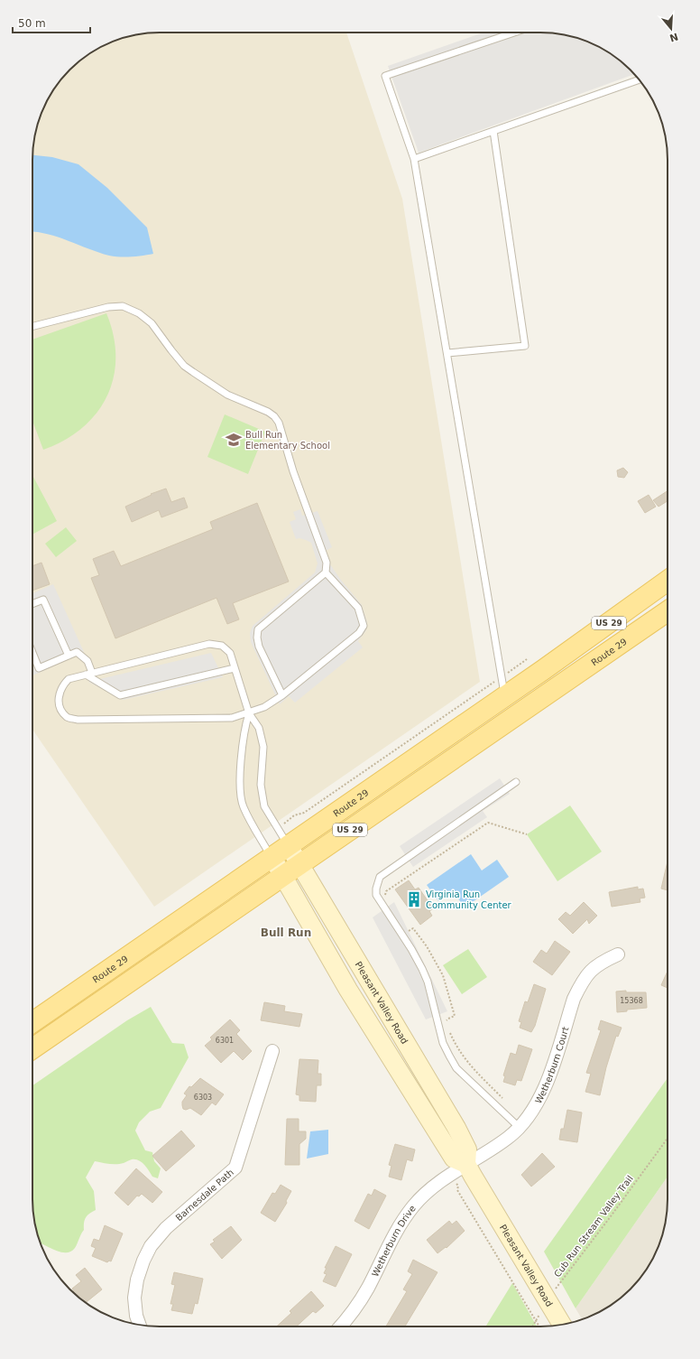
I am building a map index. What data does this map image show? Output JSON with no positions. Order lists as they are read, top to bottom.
{
  "streets": {
    "main road": ["US 29", "Route 29", "Pleasant Valley Road"],
    "street": ["Wetherburn Court", "Barnesdale Path", "Wetherburn Drive"],
    "path": ["Cub Run Stream Valley Trail"]
  },
  "crossings": [
    ["Route 29", "Pleasant Valley Road"],
    ["Pleasant Valley Road", "Wetherburn Court"],
    ["Pleasant Valley Road", "Cub Run Stream Valley Trail"],
    ["Pleasant Valley Road", "Wetherburn Drive"],
    ["Wetherburn Court", "Wetherburn Drive"]
  ],
  "districts": ["Bull Run"],
  "places": {
    "school or university": ["Bull Run Elementary School"],
    "building": ["Virginia Run Community Center"]
  },
  "house_numbers": ["15368", "6301", "6303"],
  "scale_bar": "50 m",
  "north": "bottom"
}
